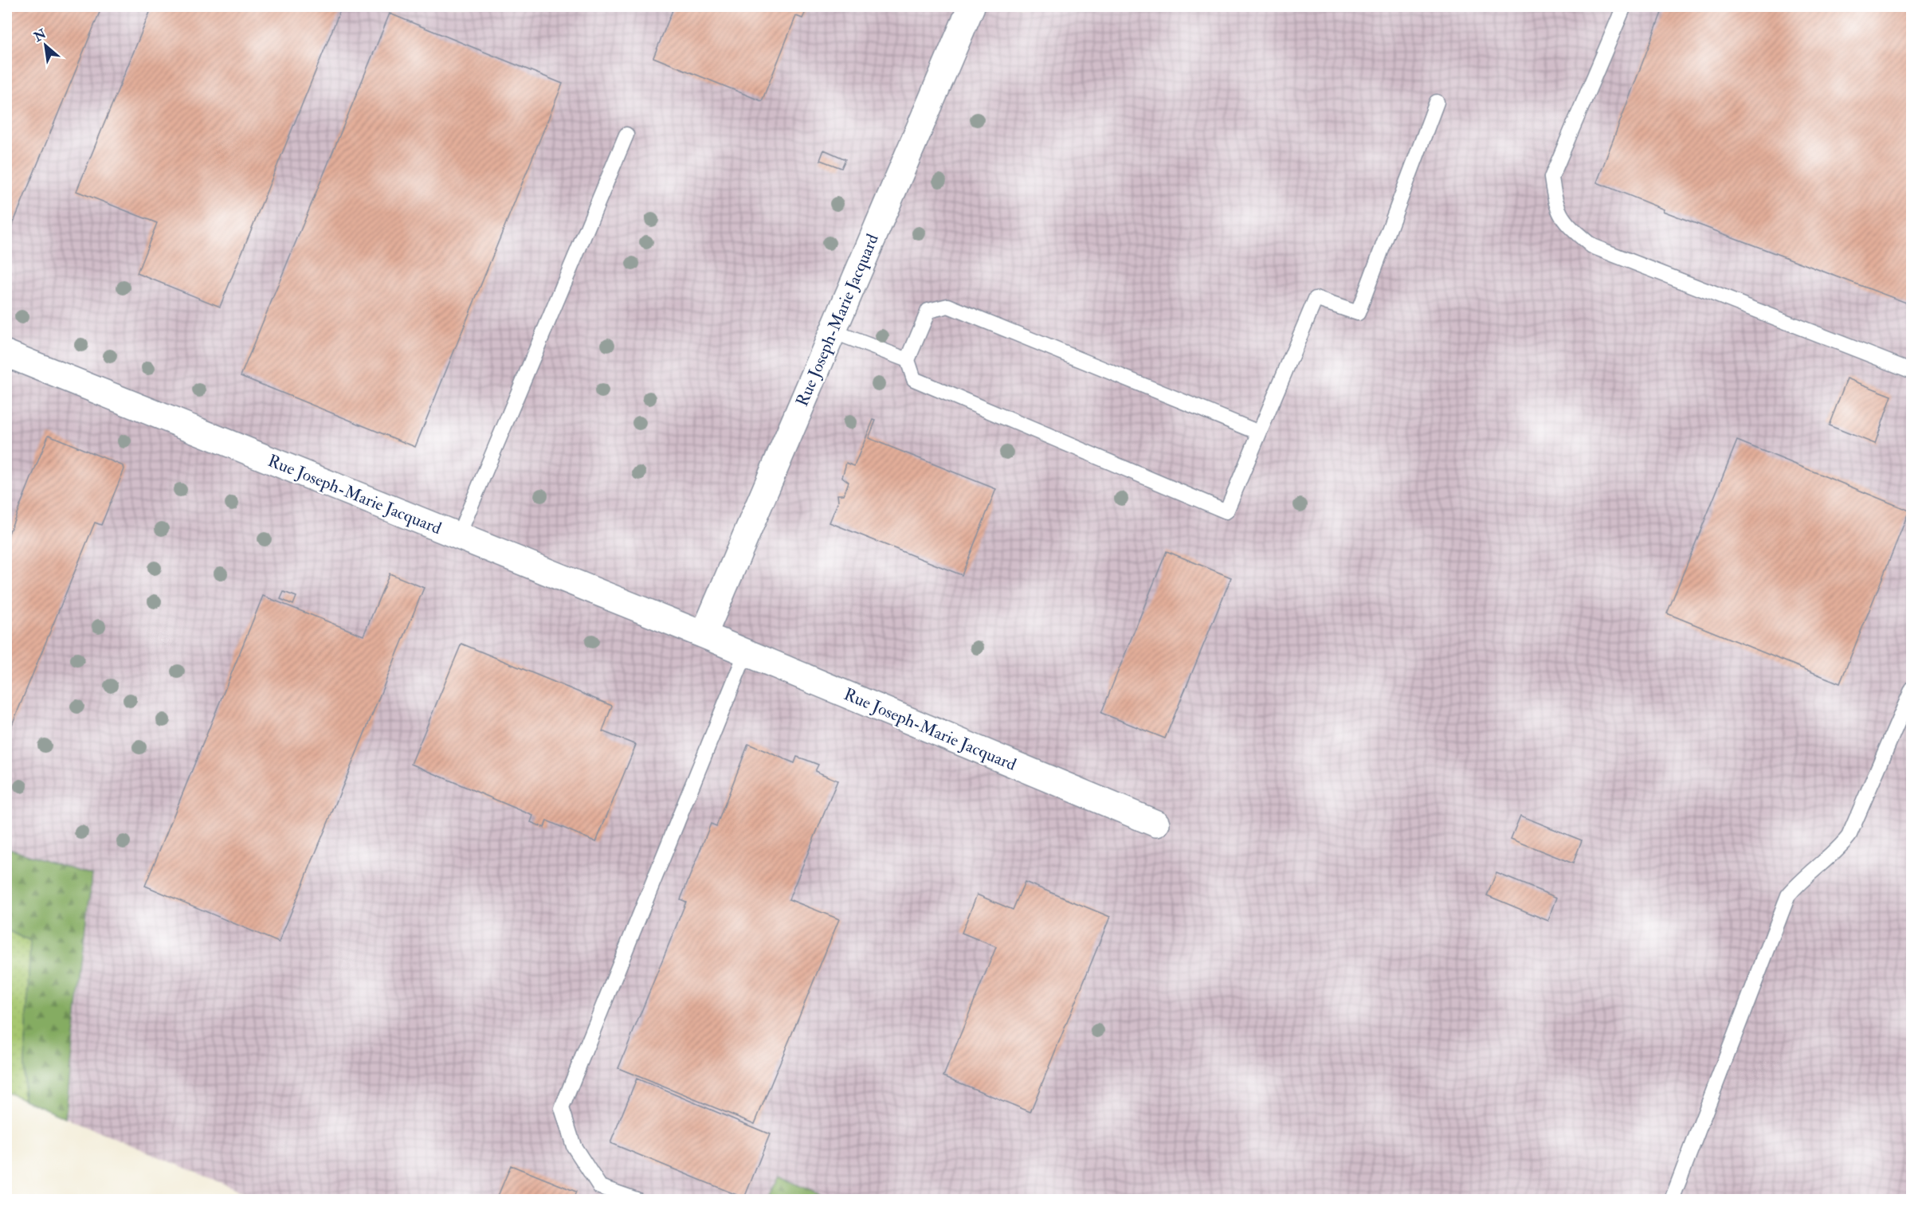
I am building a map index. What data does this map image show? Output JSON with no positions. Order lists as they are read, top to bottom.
{
  "streets": {
    "street": ["Rue Joseph-Marie Jacquard"]
  },
  "north": "top left"
}
